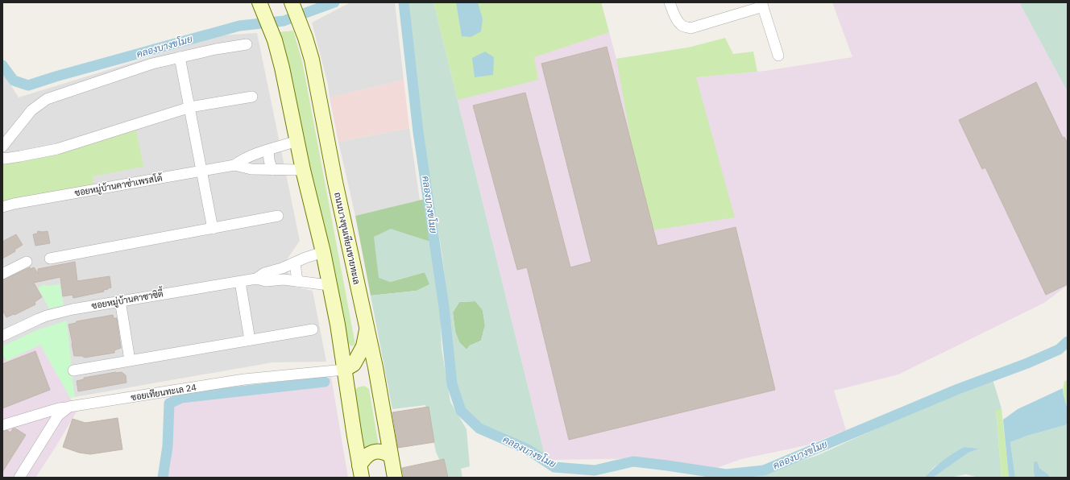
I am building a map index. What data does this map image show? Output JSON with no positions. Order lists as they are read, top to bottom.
{
  "streets": {
    "main road": ["ถนนบางขุนเทียนชายทะเล"],
    "street": ["ซอยหมู่บ้านคาซ่าเพรสโต้", "ซอยหมู่บ้านคาซาซิตี้", "ซอยเทียนทะเล 24"]
  },
  "water": ["คลองบางขโมย"]
}
